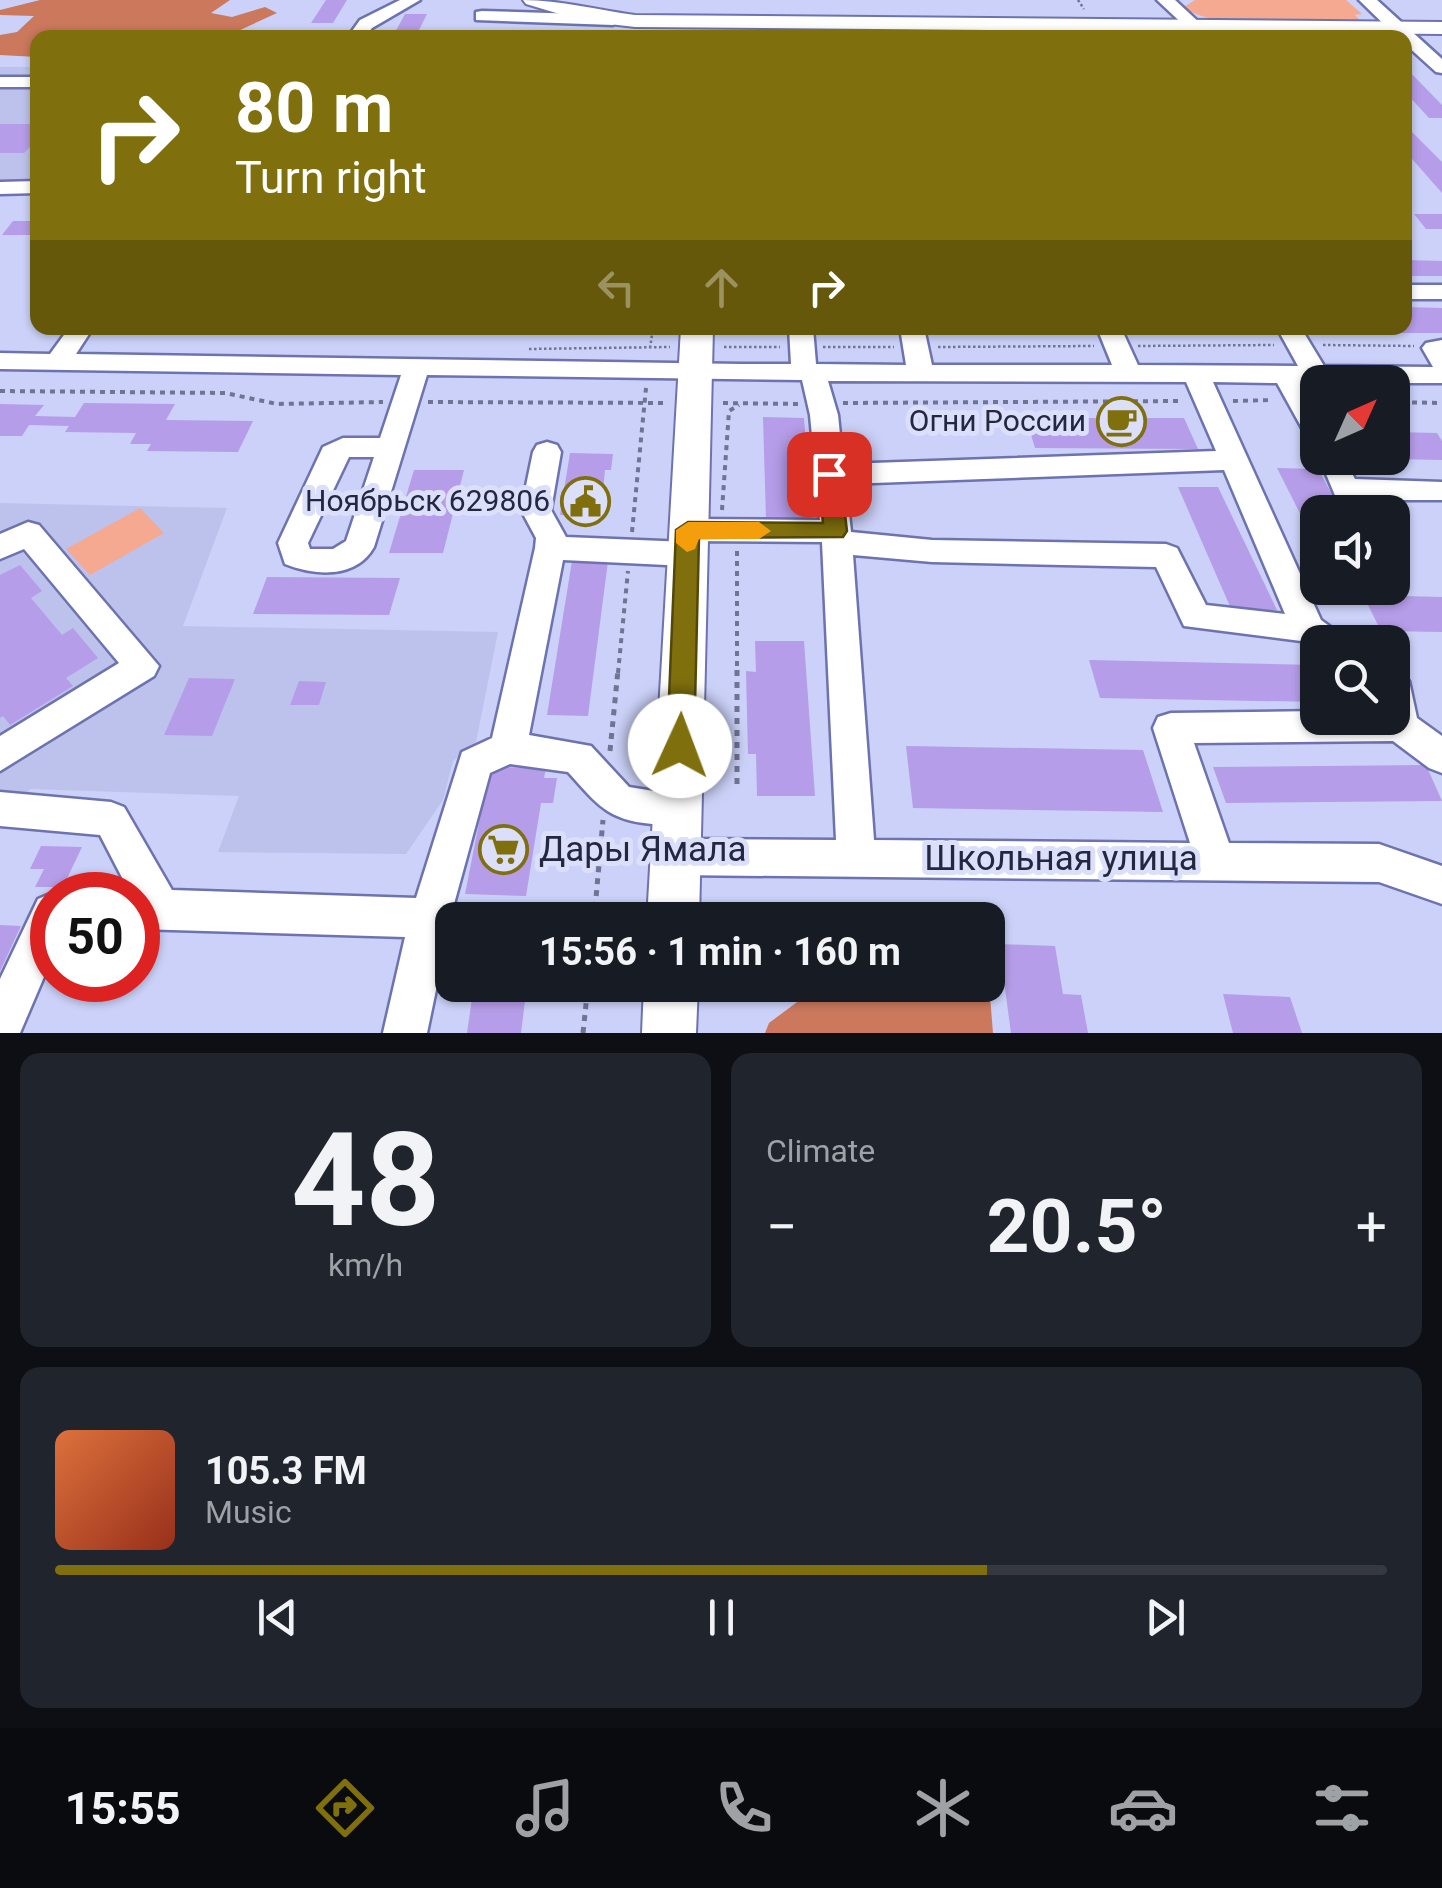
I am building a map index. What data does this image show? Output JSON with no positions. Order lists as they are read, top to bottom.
{
  "streets": {
    "street": ["Школьная улица"]
  },
  "places": {
    "cafe": ["Огни России"],
    "public building": ["Ноябрьск 629806"],
    "supermarket": ["Дары Ямала"]
  },
  "north": "top right",
  "page": {
    "turn": ["80 m", "Turn right"],
    "limit": "50",
    "trip": "15:56 · 1 min · 160 m",
    "tile": [
      ["48", "km/h"],
      "Climate"
    ],
    "heat": ["−", "20.5°", "+"],
    "song": ["105.3 FM", "Music"],
    "tabs": "15:55"
  }
}
